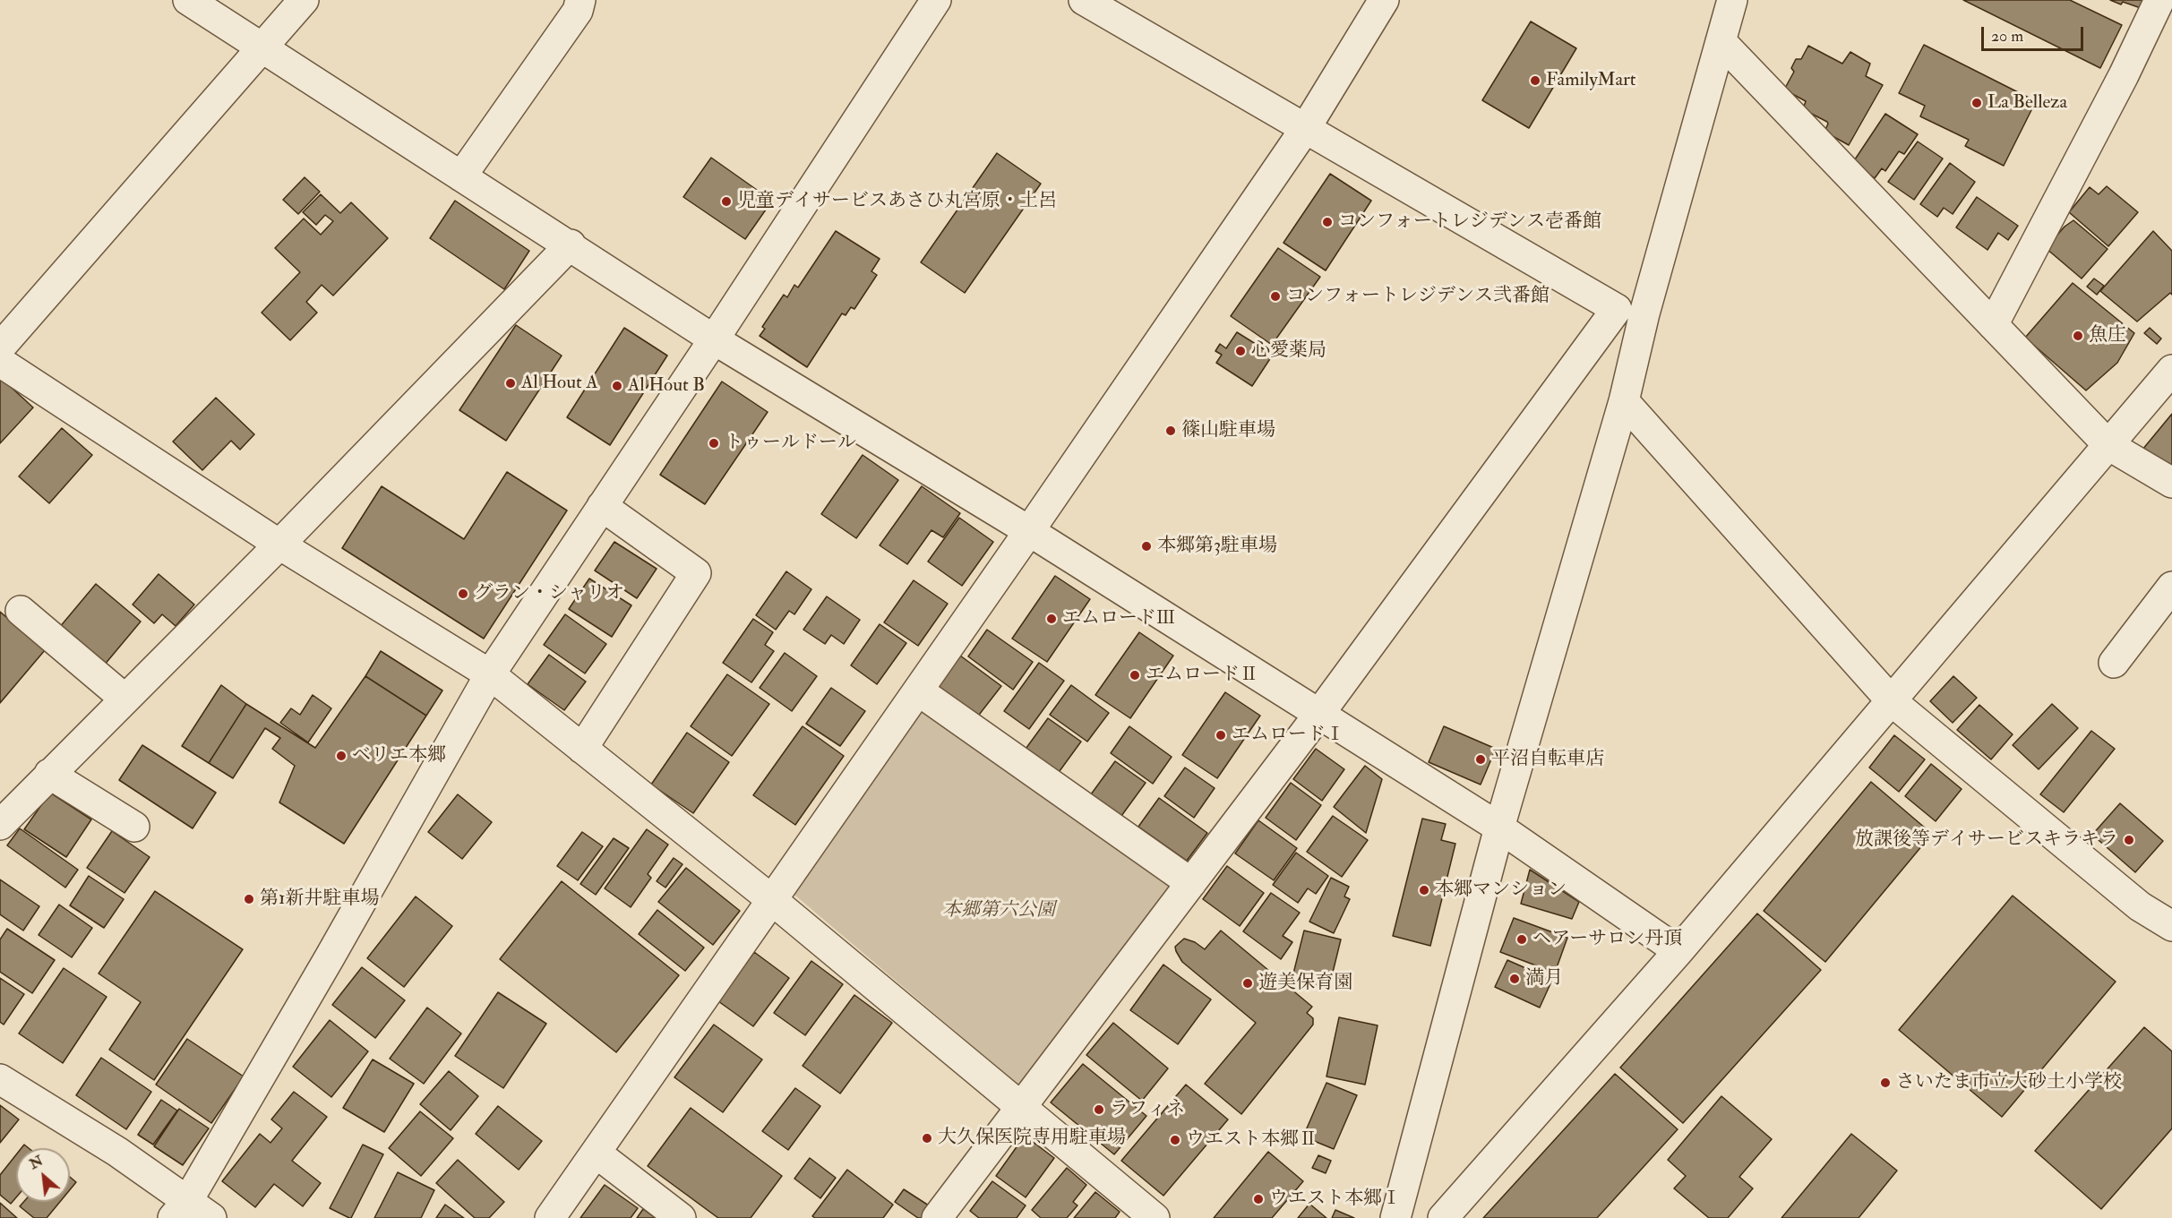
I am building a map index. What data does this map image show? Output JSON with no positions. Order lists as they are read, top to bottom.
{
  "parks": ["本郷第六公園"],
  "places": [
    "FamilyMart",
    "La Belleza",
    "児童デイサービスあさひ丸宮原・土呂",
    "コンフォートレジデンス壱番館",
    "コンフォートレジデンス弐番館",
    "魚庄",
    "心愛薬局",
    "Al Hout A",
    "Al Hout B",
    "篠山駐車場",
    "トゥールドール",
    "本郷第3駐車場",
    "グラン・シャリオ",
    "エムロードⅢ",
    "エムロードⅡ",
    "エムロードⅠ",
    "ベリエ本郷",
    "平沼自転車店",
    "放課後等デイサービスキラキラ",
    "本郷マンション",
    "第1新井駐車場",
    "ヘアーサロン丹頂",
    "満月",
    "遊美保育園",
    "さいたま市立大砂土小学校",
    "ラフィネ",
    "大久保医院専用駐車場",
    "ウエスト本郷Ⅱ",
    "ウエスト本郷Ⅰ"
  ],
  "scale_bar": "20 m",
  "north": "top left"
}
